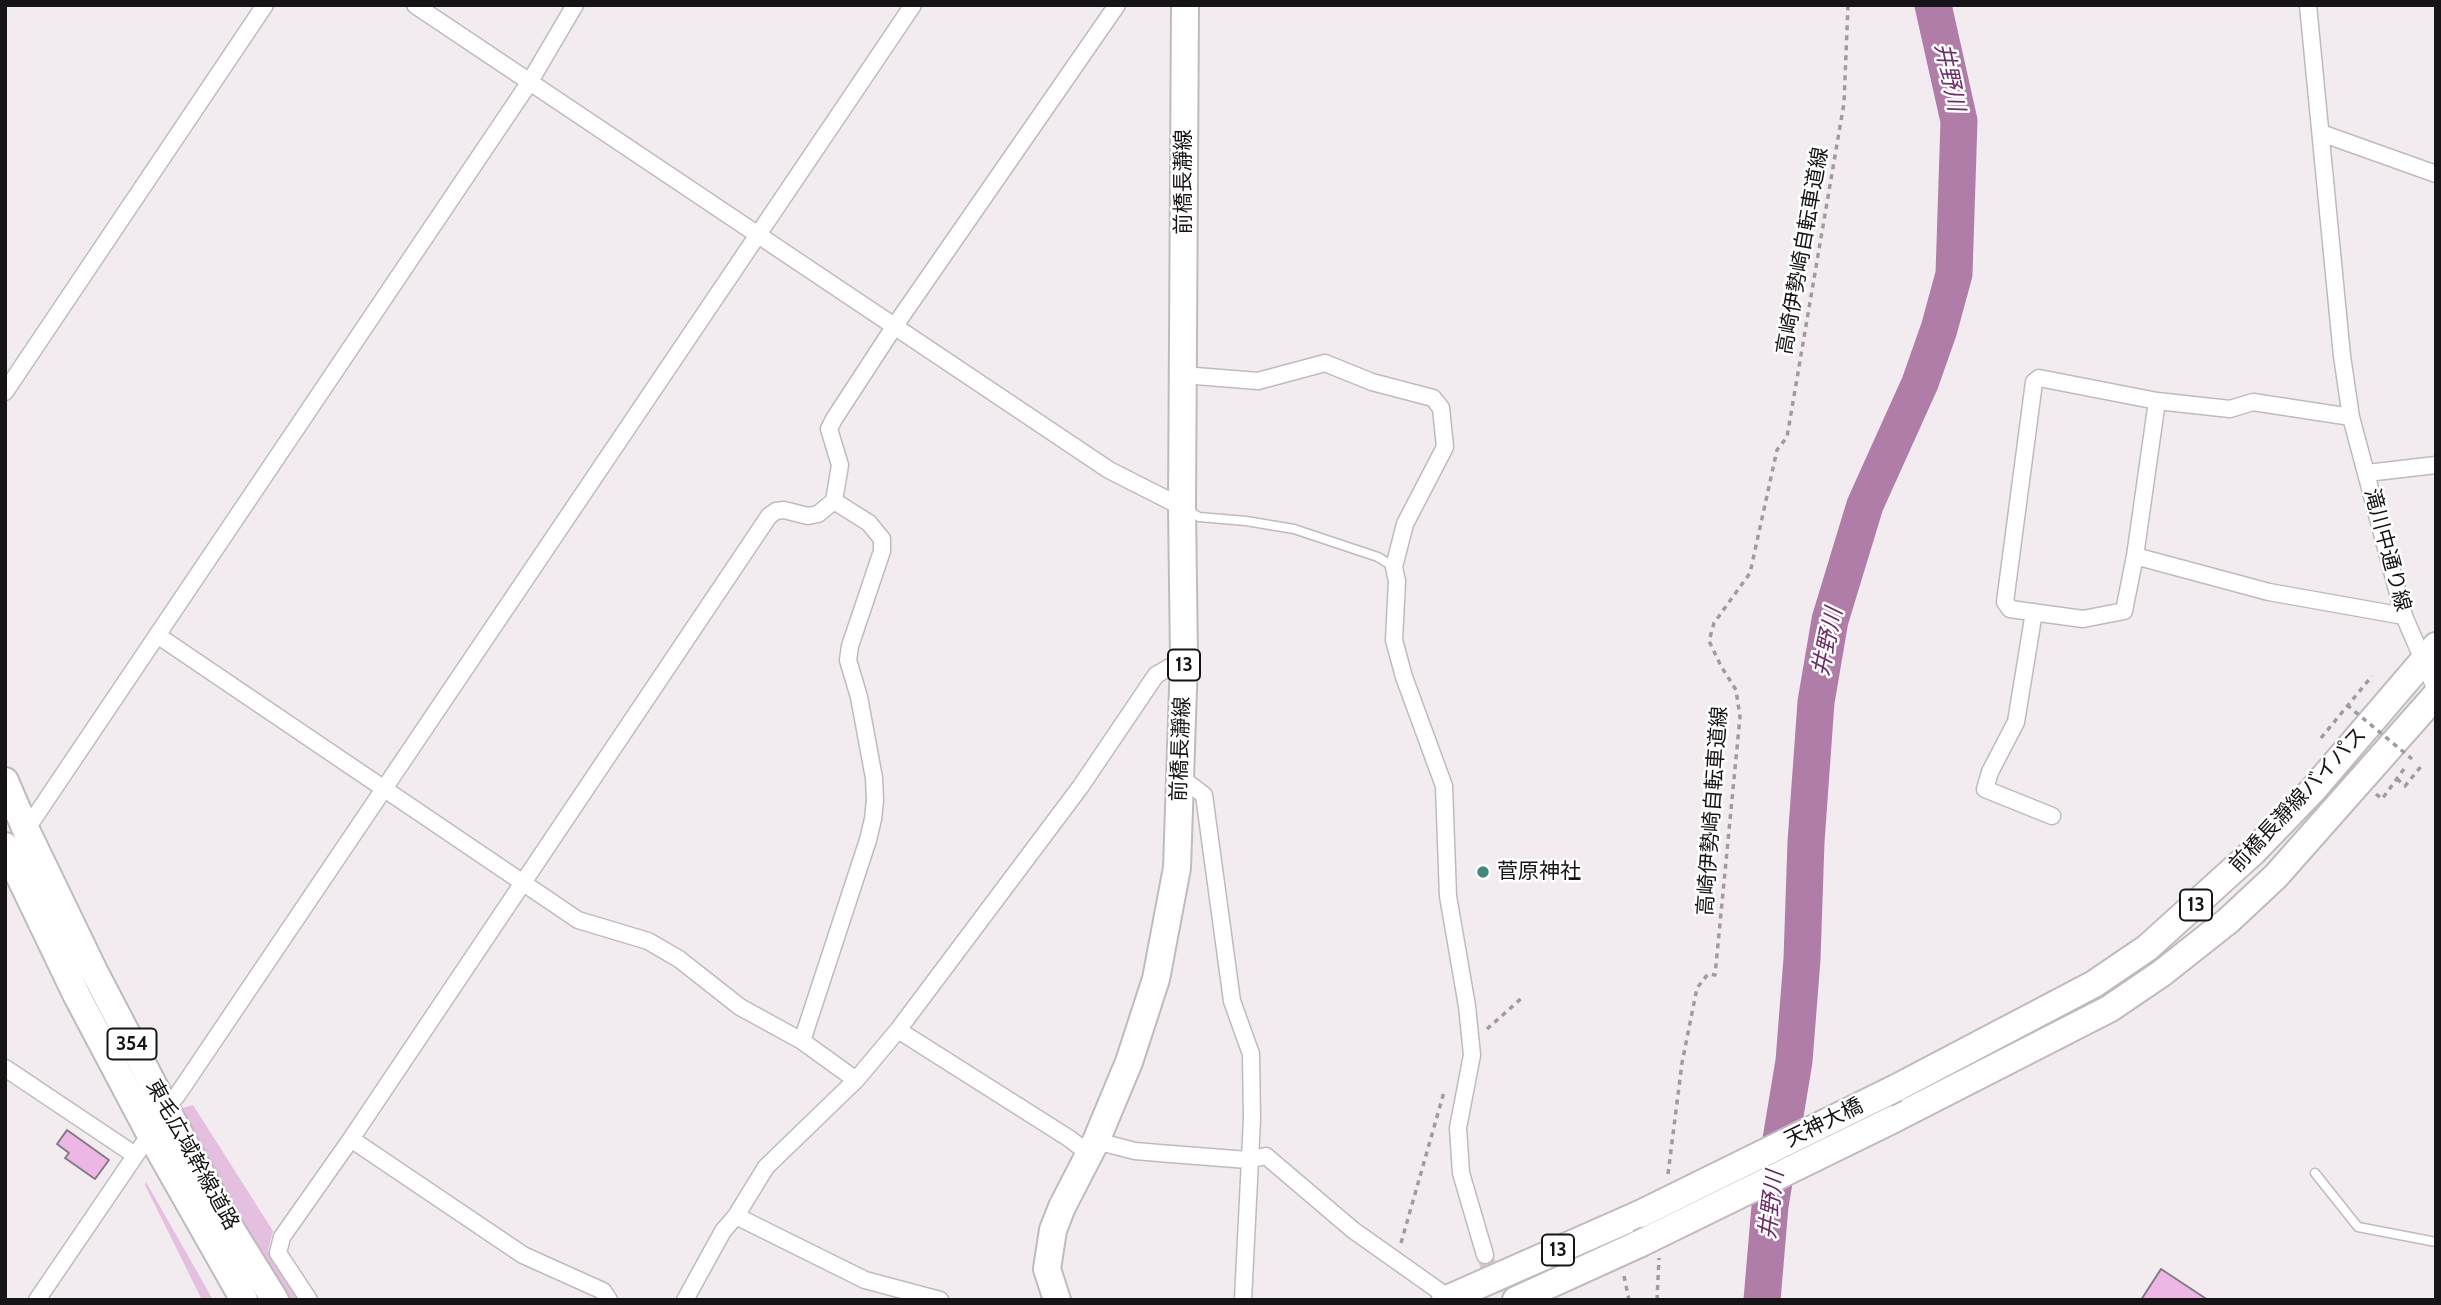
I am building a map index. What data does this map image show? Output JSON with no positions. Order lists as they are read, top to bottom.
{
  "streets": {
    "main road": [
      "前橋長瀞線",
      "13",
      "前橋長瀞線バイパス",
      "354",
      "天神大橋",
      "東毛広域幹線道路"
    ],
    "street": ["滝川中通り線"],
    "path": ["高崎伊勢崎自転車道線"]
  },
  "crossings": [
    ["滝川中通り線", "前橋長瀞線バイパス"],
    ["13", "天神大橋"],
    ["前橋長瀞線バイパス", "天神大橋"]
  ],
  "water": ["井野川"],
  "places": ["菅原神社"]
}
